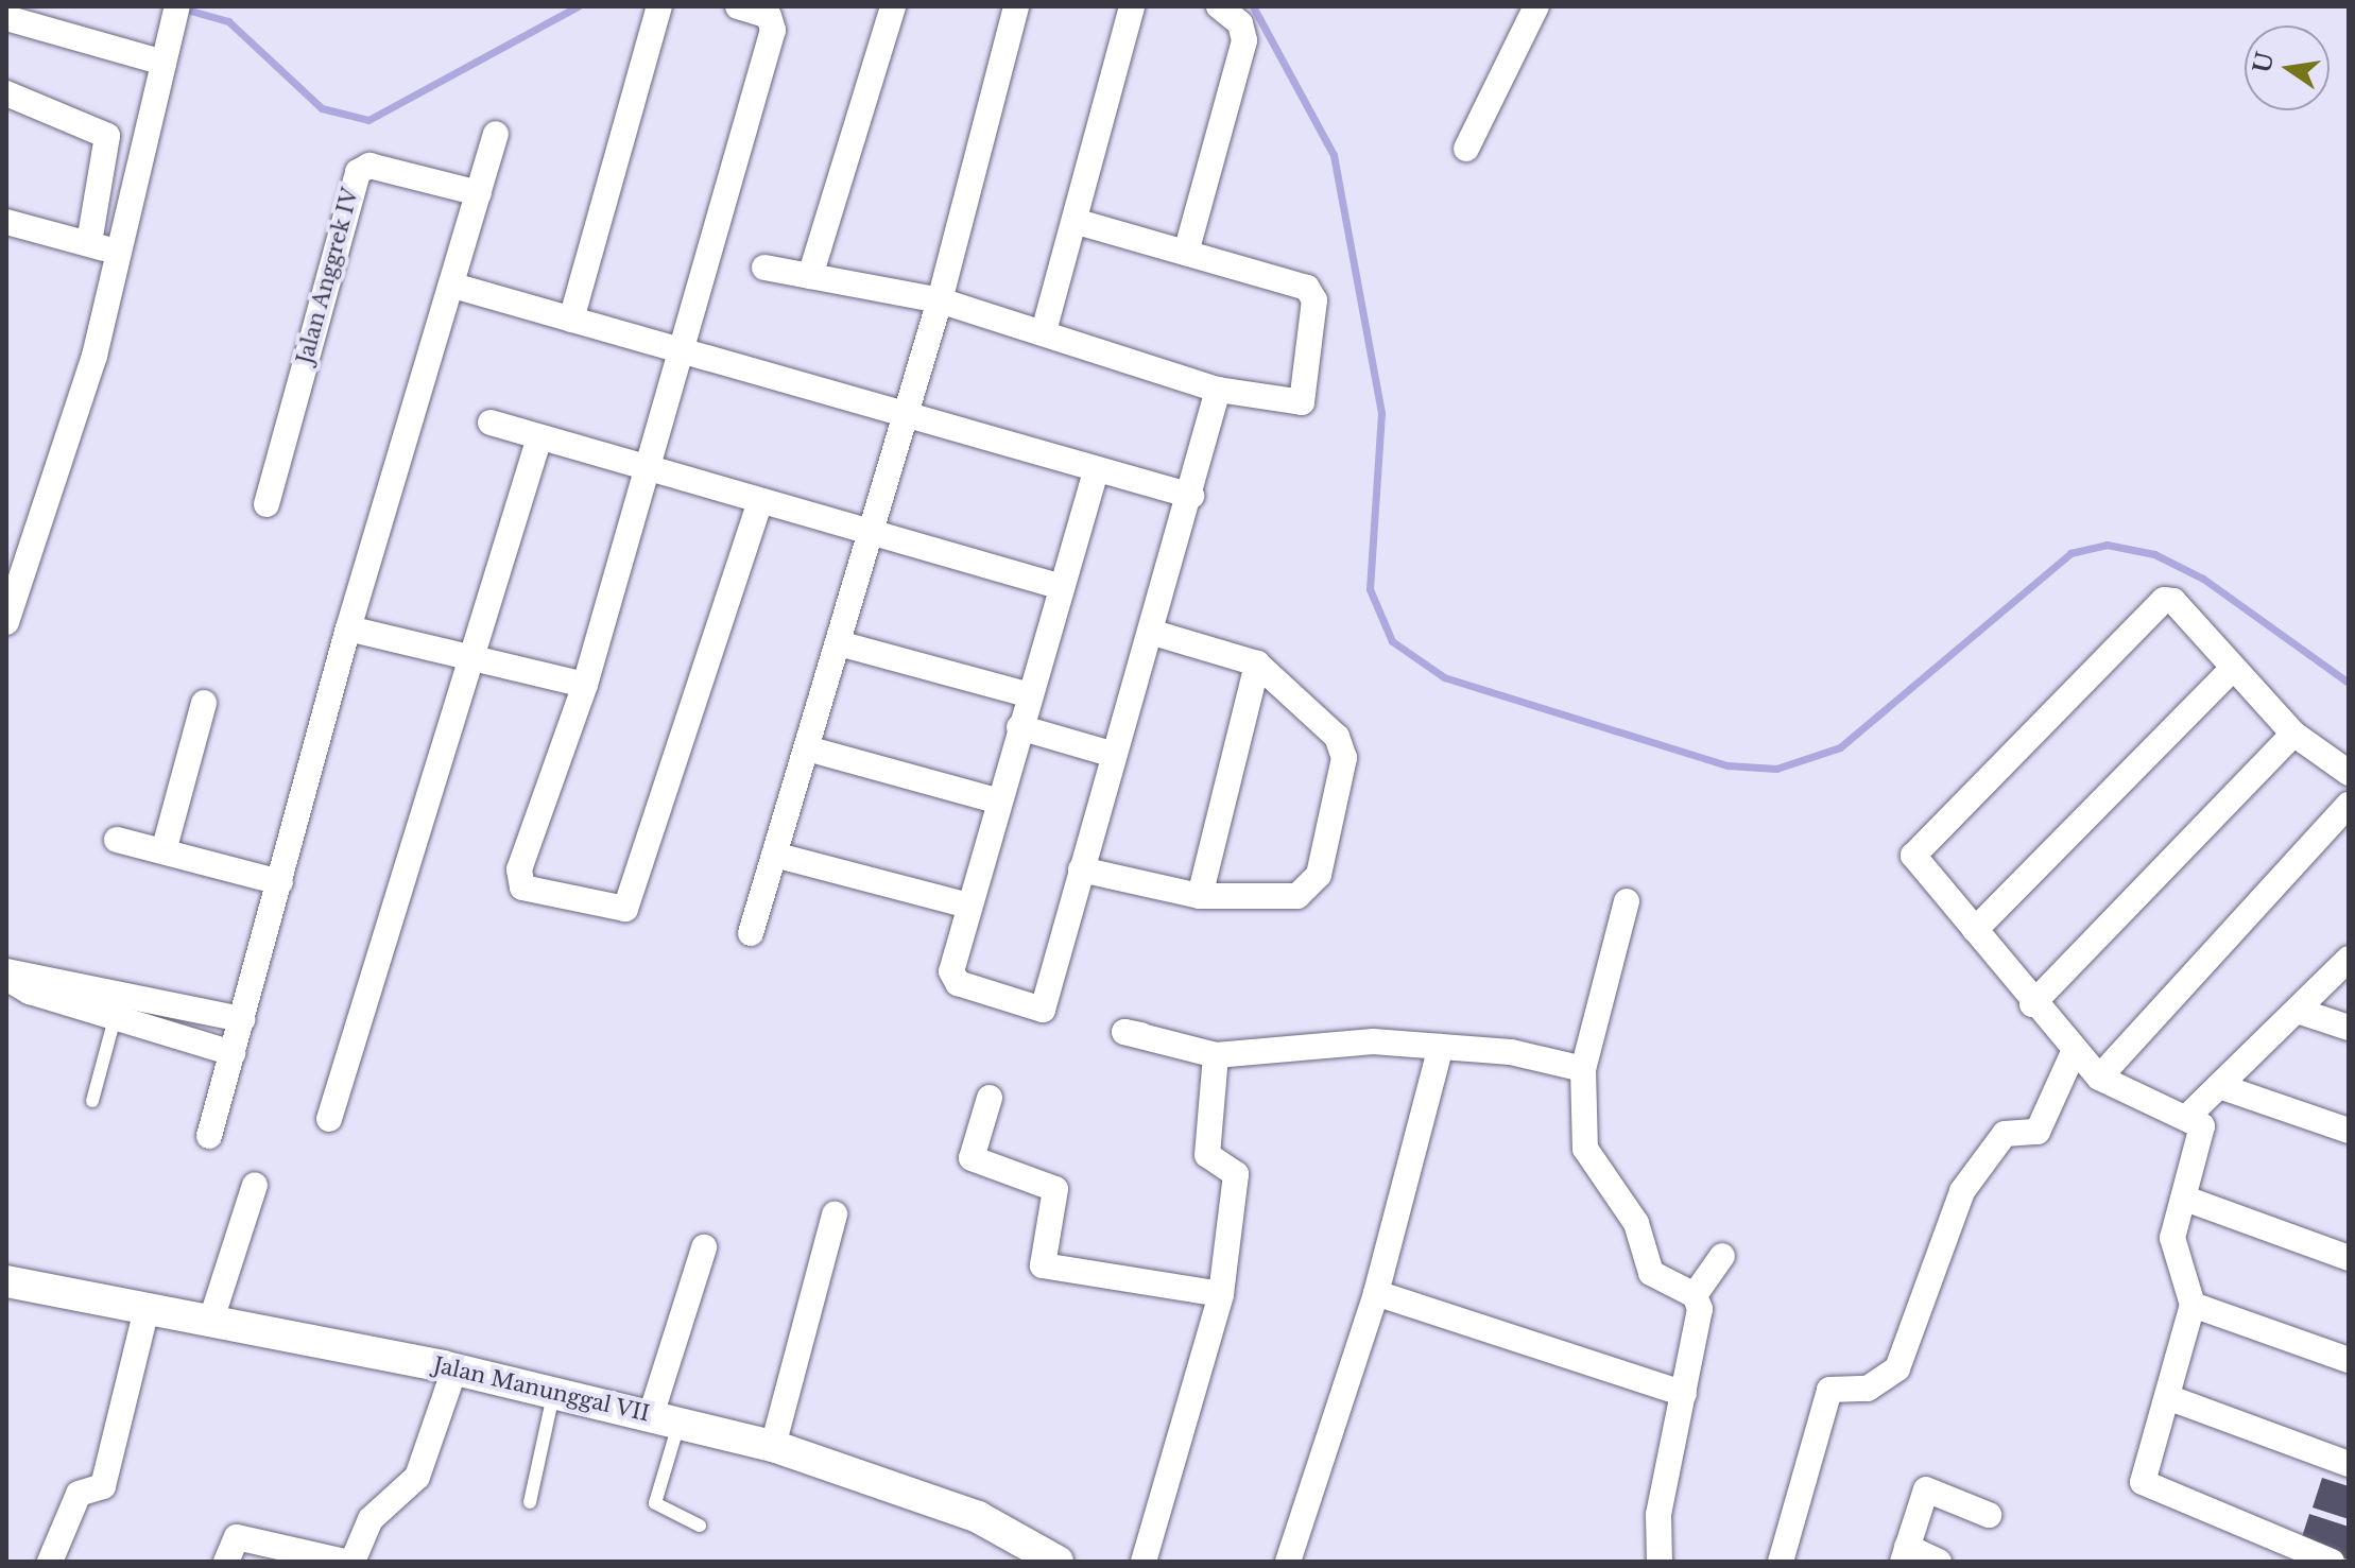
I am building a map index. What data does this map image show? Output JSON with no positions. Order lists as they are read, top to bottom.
{
  "streets": {
    "street": ["Jalan Anggrek IV", "Jalan Manunggal VII"]
  },
  "north": "left"
}
